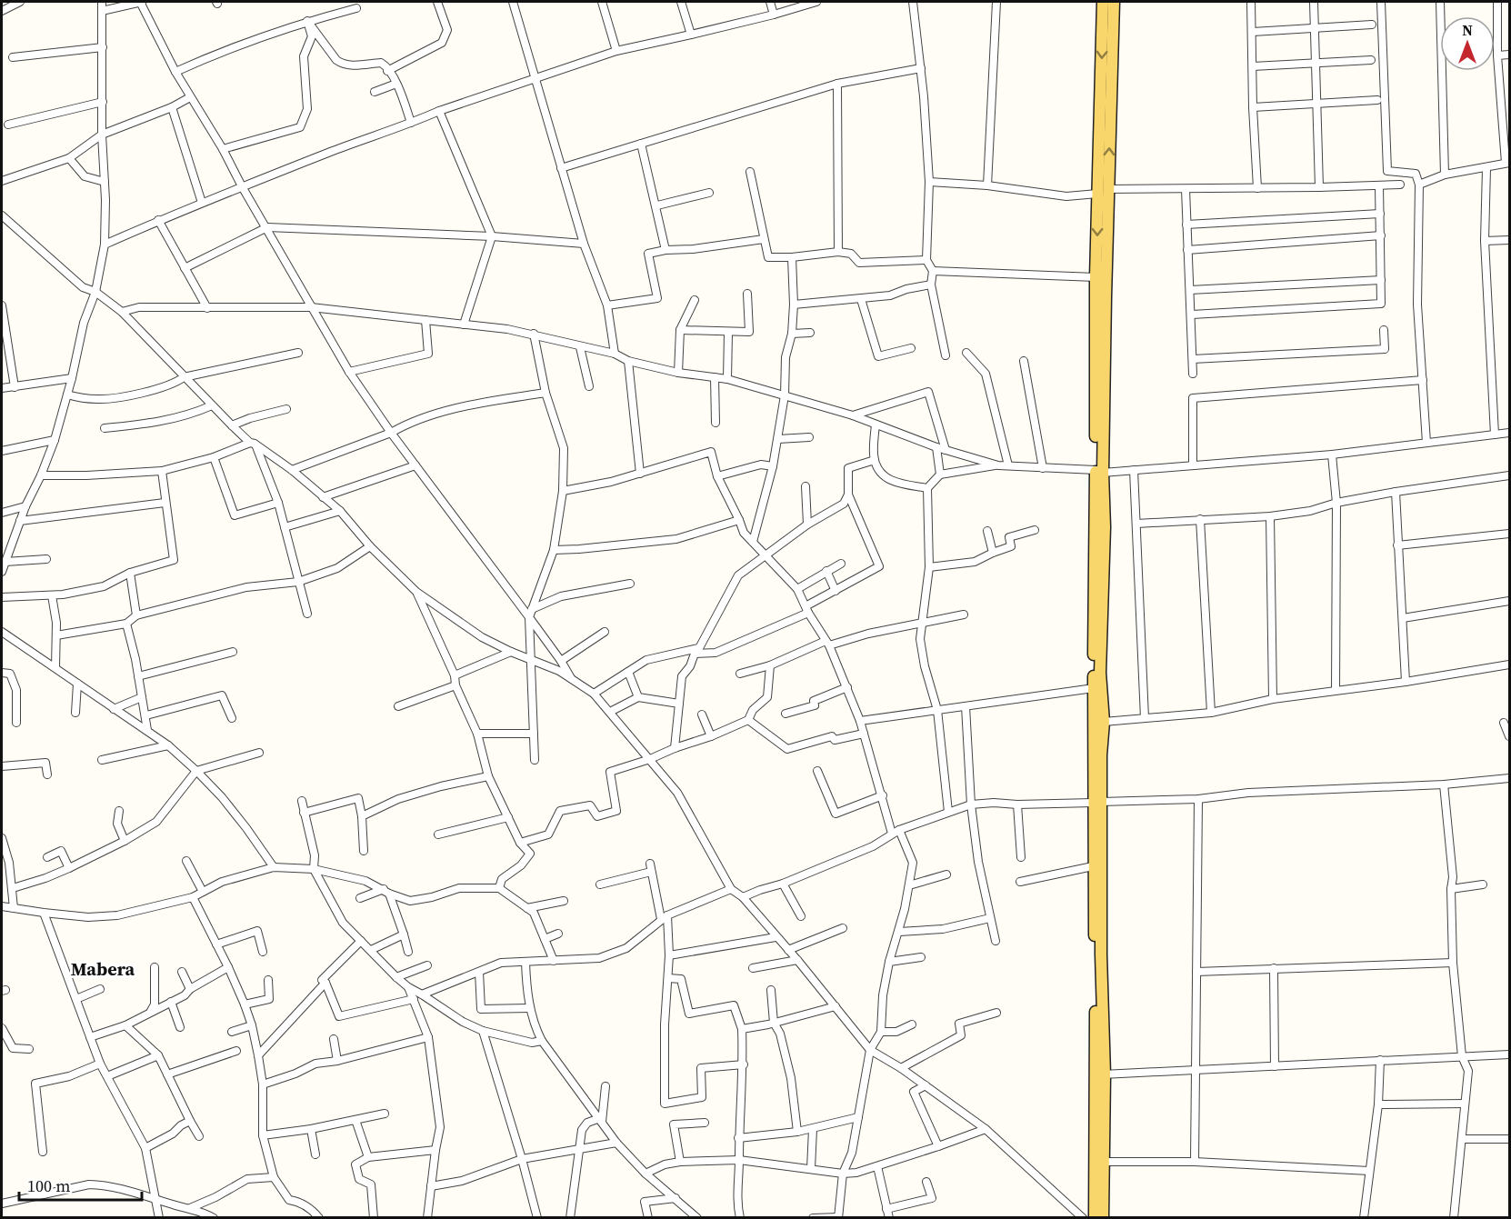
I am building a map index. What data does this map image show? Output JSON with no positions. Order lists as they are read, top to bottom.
{
  "districts": ["Mabera"],
  "scale_bar": "100 m",
  "north": "top"
}
